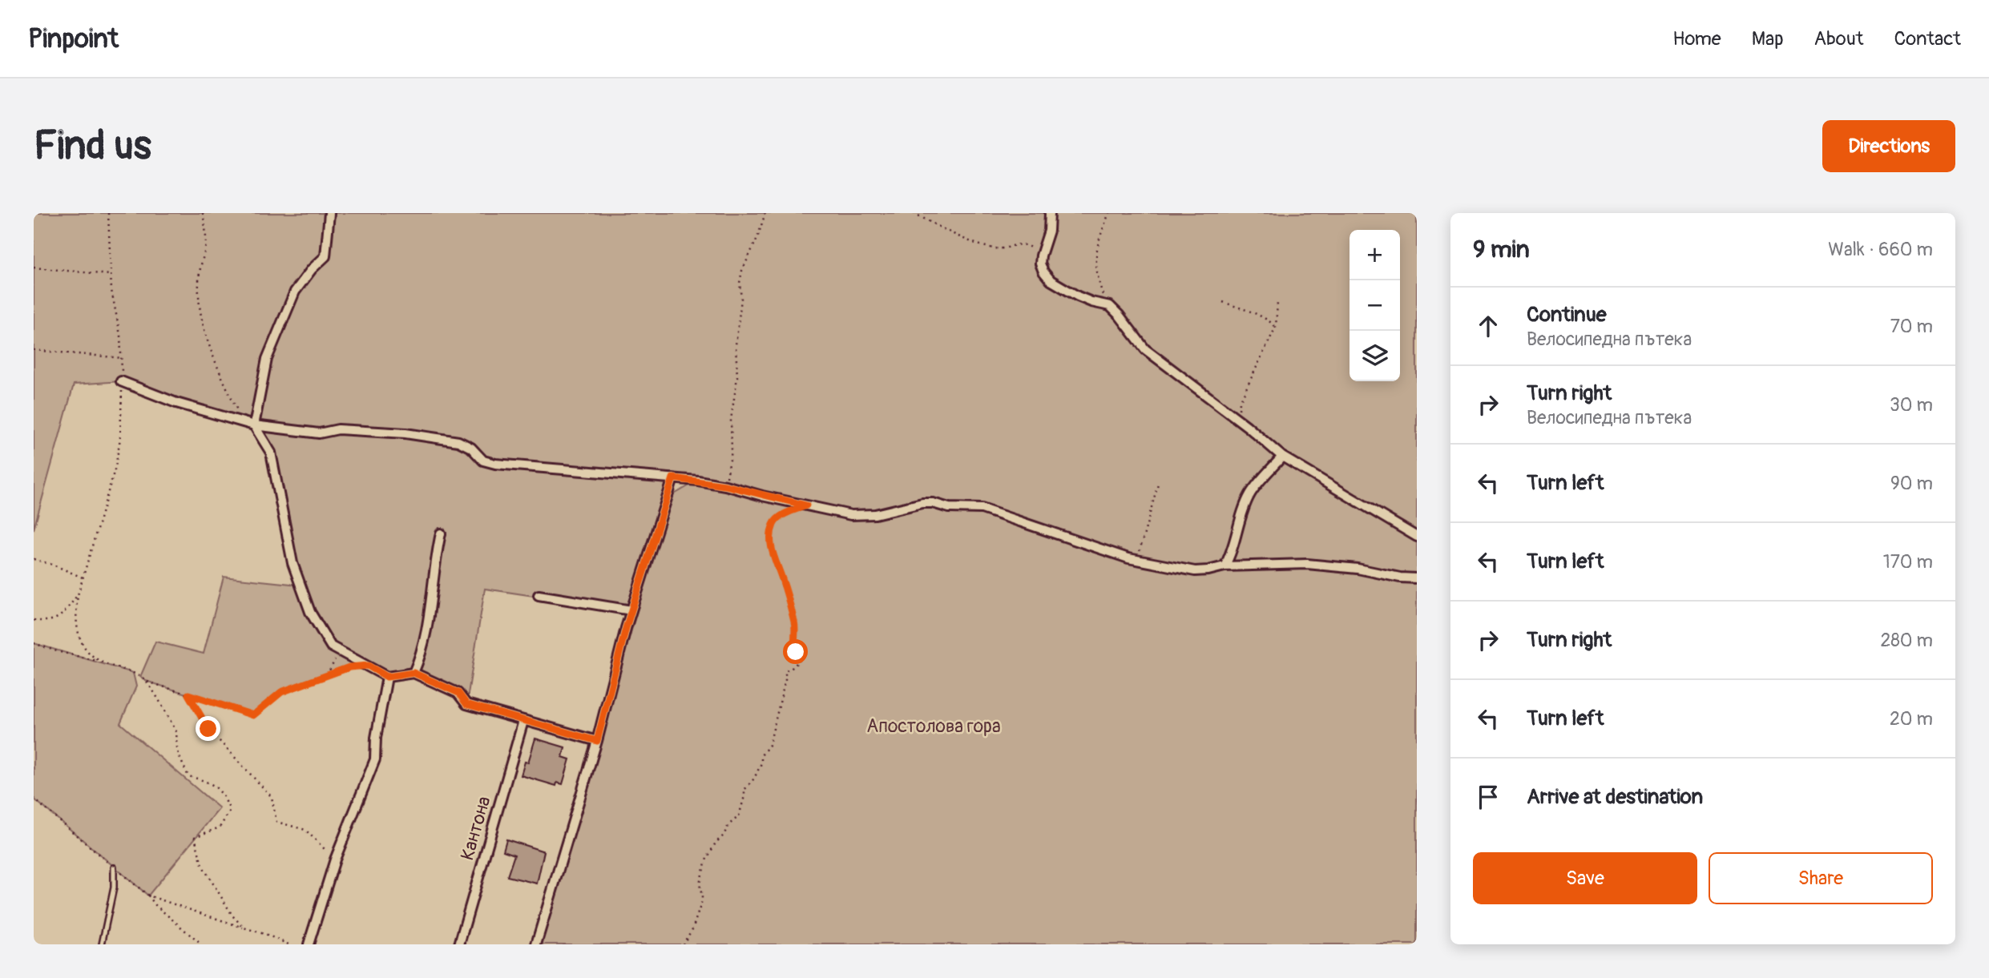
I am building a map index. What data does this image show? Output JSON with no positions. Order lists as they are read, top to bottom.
{
  "streets": {
    "street": ["Кантона"]
  },
  "parks": ["Апостолова гора"],
  "page": {
    "header": "Pinpoint",
    "nav": [
      "Home",
      "Map",
      "About",
      "Contact"
    ],
    "buttons": [
      "Directions",
      ["Save", "Share"]
    ],
    "title": "Find us",
    "heading": ["9 min", "Walk · 660 m"],
    "map_buttons": ["+", "−"],
    "list": [
      ["Continue", "Велосипедна пътека", "70 m"],
      ["Turn right", "Велосипедна пътека", "30 m"],
      ["Turn left", "90 m"],
      ["Turn left", "170 m"],
      ["Turn right", "280 m"],
      ["Turn left", "20 m"],
      "Arrive at destination"
    ]
  }
}
